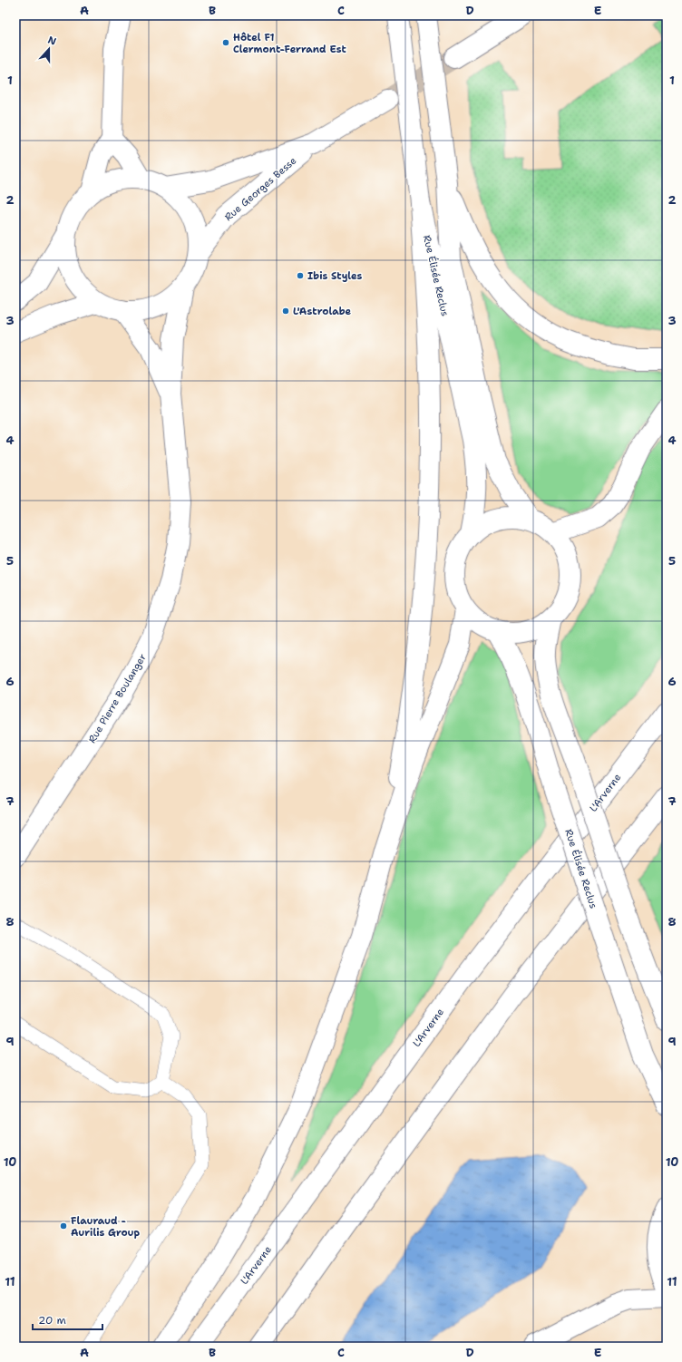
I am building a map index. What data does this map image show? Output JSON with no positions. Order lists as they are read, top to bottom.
{
  "streets": {
    "main road": [
      "Rue Georges Besse",
      "Rue Élisée Reclus",
      "Rue Pierre Boulanger",
      "L'Arverne"
    ]
  },
  "places": [
    "Hôtel F1 Clermont-Ferrand Est",
    "Ibis Styles",
    "L'Astrolabe",
    "Flauraud - Aurilis Group"
  ],
  "scale_bar": "20 m",
  "north": "top",
  "grid": {
    "columns": [
      "A",
      "B",
      "C",
      "D",
      "E"
    ],
    "rows": [
      "1",
      "2",
      "3",
      "4",
      "5",
      "6",
      "7",
      "8",
      "9",
      "10",
      "11"
    ]
  }
}
